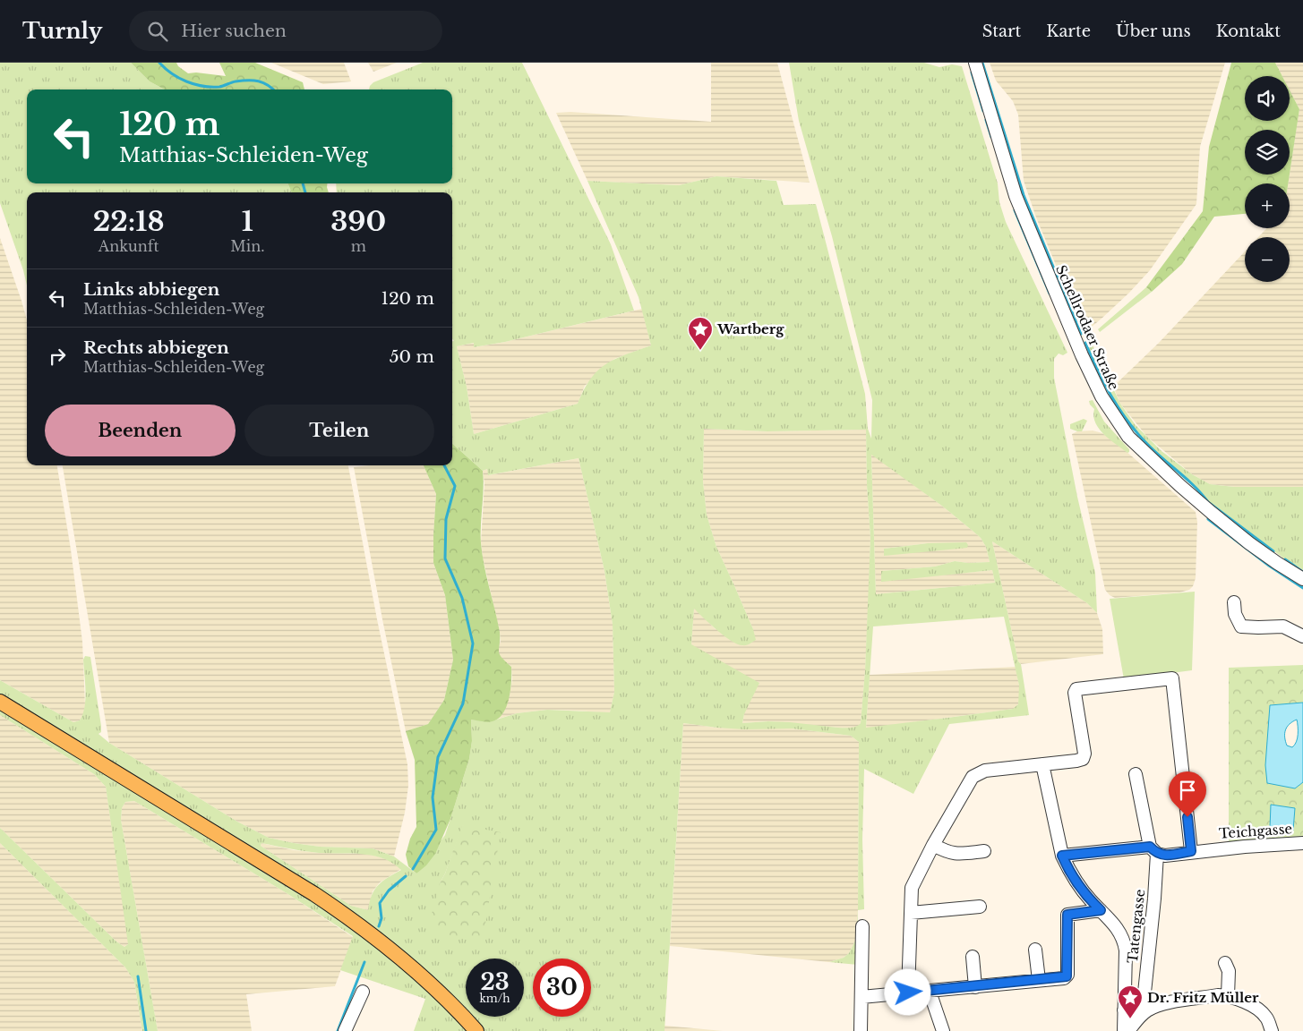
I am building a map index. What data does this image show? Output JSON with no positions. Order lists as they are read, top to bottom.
{
  "streets": {
    "street": ["Schellrodaer Straße", "Teichgasse", "Tatengasse"]
  },
  "crossings": [
    ["Teichgasse", "Tatengasse"]
  ],
  "places": {
    "place": ["Wartberg", "Dr. Fritz Müller"]
  },
  "page": {
    "header": "Turnly",
    "search": "Hier suchen",
    "nav": [
      "Start",
      "Karte",
      "Über uns",
      "Kontakt"
    ],
    "map_buttons": ["+", "−"],
    "turn": ["120 m", "Matthias-Schleiden-Weg"],
    "eta": [
      "22:18",
      "Ankunft",
      "1",
      "Min.",
      "390",
      "m"
    ],
    "list": [
      {
        "name": "Links abbiegen",
        "note": "Matthias-Schleiden-Weg",
        "value": "120 m"
      },
      {
        "name": "Rechts abbiegen",
        "note": "Matthias-Schleiden-Weg",
        "value": "50 m"
      }
    ],
    "buttons": ["Beenden", "Teilen"],
    "speed": "23 km/h",
    "limit": "30"
  }
}
